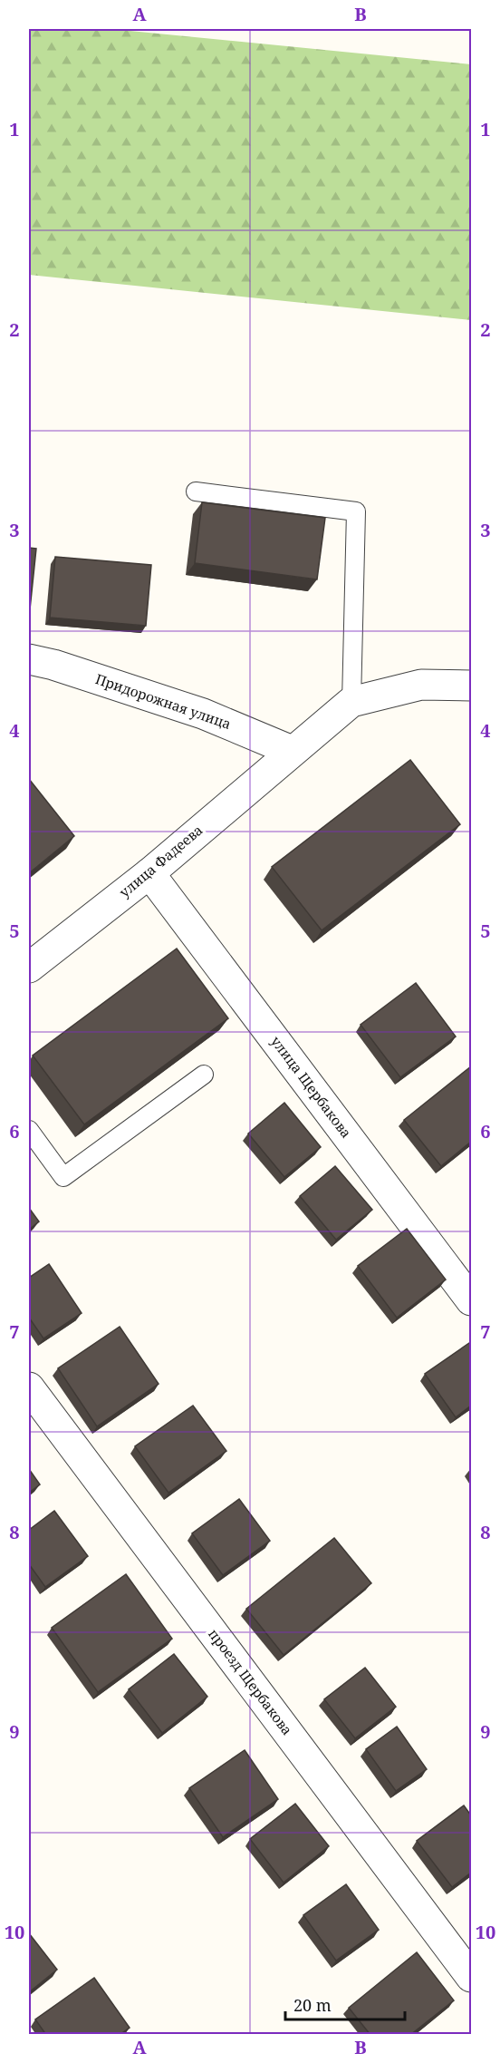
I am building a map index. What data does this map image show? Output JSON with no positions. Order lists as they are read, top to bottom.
{
  "streets": {
    "street": [
      "Придорожная улица",
      "улица Фадеева",
      "улица Щербакова",
      "проезд Щербакова"
    ]
  },
  "crossings": [
    ["Придорожная улица", "улица Фадеева"],
    ["улица Фадеева", "улица Щербакова"]
  ],
  "scale_bar": "20 m",
  "grid": {
    "columns": ["A", "B"],
    "rows": [
      "1",
      "2",
      "3",
      "4",
      "5",
      "6",
      "7",
      "8",
      "9",
      "10"
    ]
  }
}
